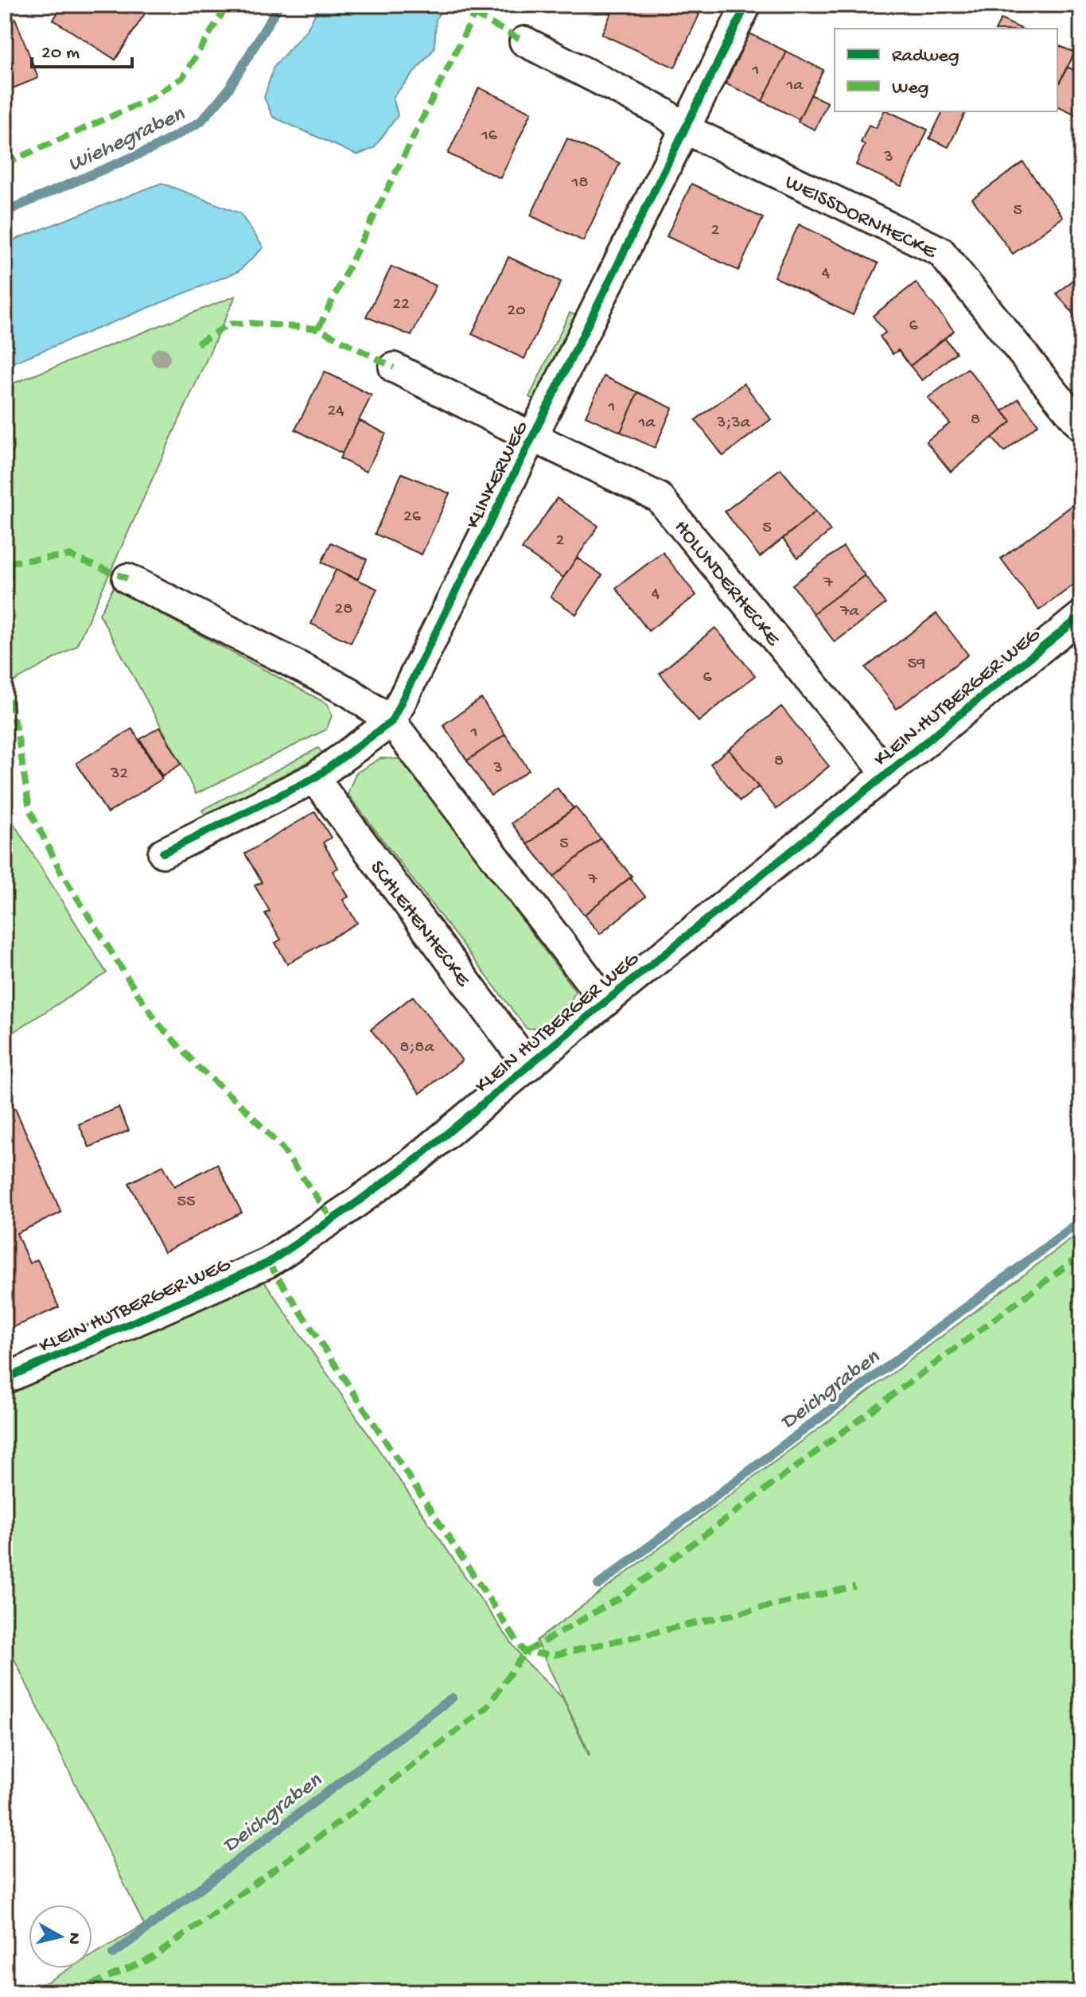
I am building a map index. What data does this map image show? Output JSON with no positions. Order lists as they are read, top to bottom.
{
  "streets": {
    "street": [
      "WEISSDORNHECKE",
      "KLINKERWEG",
      "HOLUNDERHECKE",
      "KLEIN HUTBERGER WEG",
      "SCHLEHENHECKE"
    ]
  },
  "crossings": [
    ["WEISSDORNHECKE", "KLINKERWEG"],
    ["KLINKERWEG", "HOLUNDERHECKE"],
    ["KLINKERWEG", "SCHLEHENHECKE"],
    ["HOLUNDERHECKE", "KLEIN HUTBERGER WEG"],
    ["KLEIN HUTBERGER WEG", "SCHLEHENHECKE"]
  ],
  "water": ["Wiehegraben", "Deichgraben"],
  "house_numbers": [
    "1",
    "1a",
    "16",
    "3",
    "18",
    "5",
    "2",
    "4",
    "22",
    "20",
    "6",
    "1",
    "24",
    "8",
    "1a",
    "3;3a",
    "26",
    "5",
    "2",
    "7",
    "4",
    "28",
    "7a",
    "59",
    "6",
    "1",
    "8",
    "3",
    "32",
    "5",
    "7",
    "8;8a",
    "55"
  ],
  "legend": ["Radweg", "Weg"],
  "scale_bar": "20 m",
  "north": "right"
}
